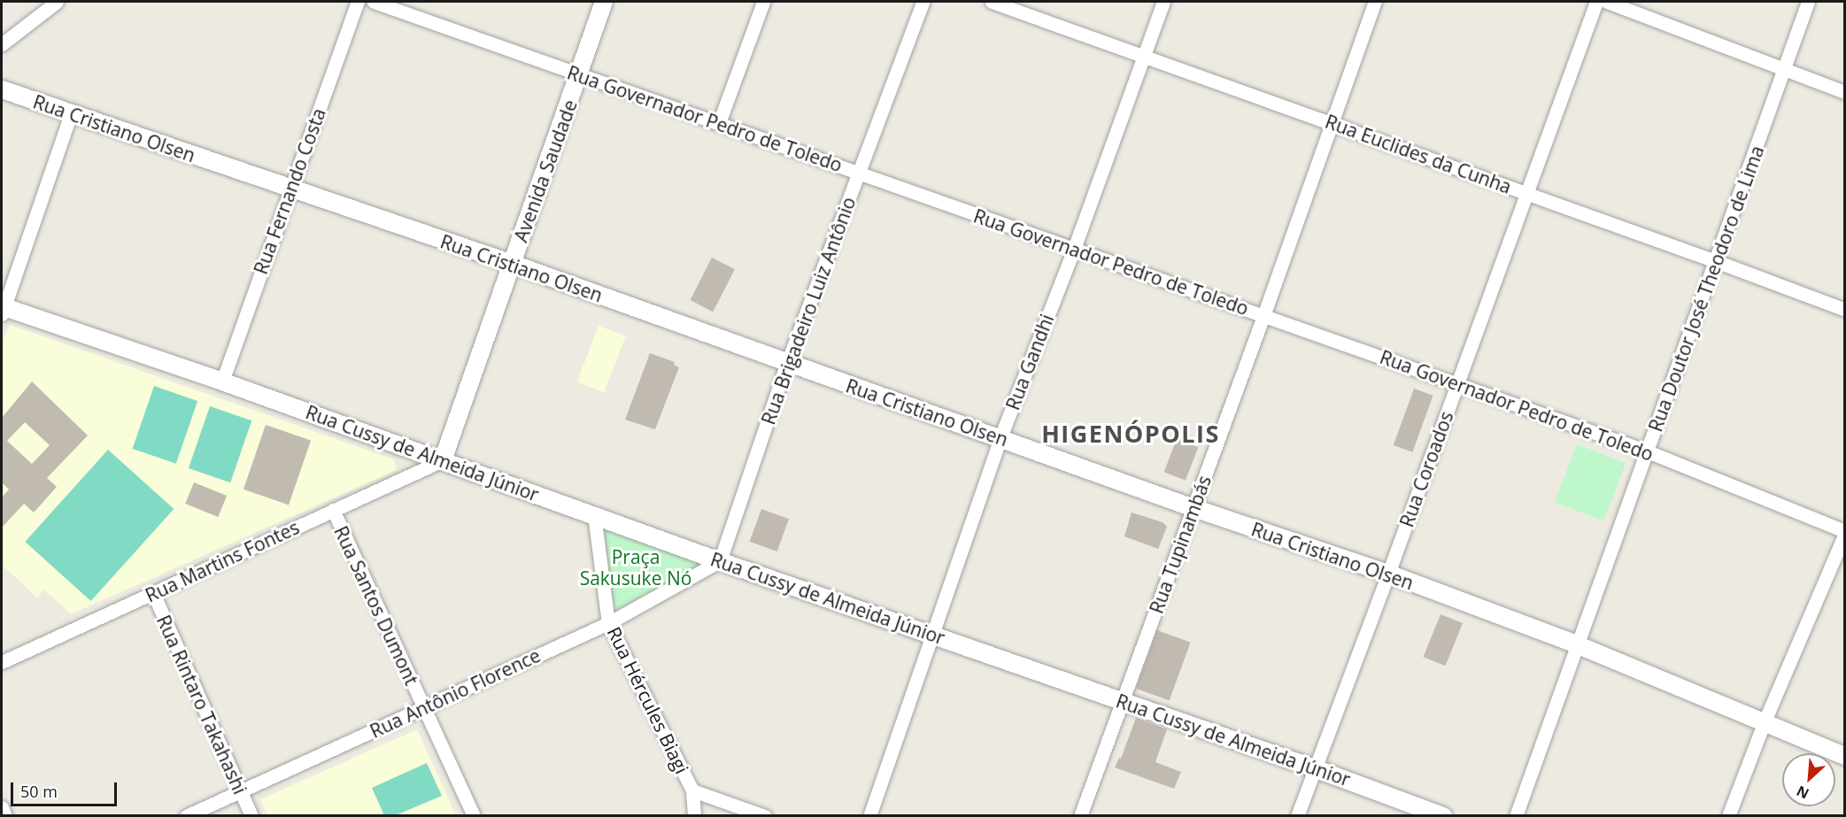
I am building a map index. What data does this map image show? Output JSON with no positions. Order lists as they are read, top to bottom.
{
  "streets": {
    "street": [
      "Rua Governador Pedro de Toledo",
      "Rua Cristiano Olsen",
      "Rua Euclides da Cunha",
      "Avenida Saudade",
      "Rua Fernando Costa",
      "Rua Doutor José Theodoro de Lima",
      "Rua Brigadeiro Luiz Antônio",
      "Rua Gandhi",
      "Rua Cussy de Almeida Júnior",
      "Rua Coroados",
      "Rua Tupinambás",
      "Rua Martins Fontes",
      "Rua Santos Dumont",
      "Rua Antônio Florence",
      "Rua Hércules Biagi",
      "Rua Rintaro Takahashi"
    ]
  },
  "crossings": [
    ["Rua Governador Pedro de Toledo", "Avenida Saudade"],
    ["Rua Governador Pedro de Toledo", "Rua Doutor José Theodoro de Lima"],
    ["Rua Governador Pedro de Toledo", "Rua Brigadeiro Luiz Antônio"],
    ["Rua Governador Pedro de Toledo", "Rua Gandhi"],
    ["Rua Governador Pedro de Toledo", "Rua Coroados"],
    ["Rua Governador Pedro de Toledo", "Rua Tupinambás"],
    ["Rua Cristiano Olsen", "Avenida Saudade"],
    ["Rua Cristiano Olsen", "Rua Fernando Costa"],
    ["Rua Cristiano Olsen", "Rua Doutor José Theodoro de Lima"],
    ["Rua Cristiano Olsen", "Rua Brigadeiro Luiz Antônio"],
    ["Rua Cristiano Olsen", "Rua Gandhi"],
    ["Rua Cristiano Olsen", "Rua Coroados"],
    ["Rua Cristiano Olsen", "Rua Tupinambás"],
    ["Rua Euclides da Cunha", "Rua Doutor José Theodoro de Lima"],
    ["Rua Euclides da Cunha", "Rua Gandhi"],
    ["Rua Euclides da Cunha", "Rua Coroados"],
    ["Rua Euclides da Cunha", "Rua Tupinambás"],
    ["Avenida Saudade", "Rua Cussy de Almeida Júnior"],
    ["Avenida Saudade", "Rua Martins Fontes"],
    ["Rua Fernando Costa", "Rua Cussy de Almeida Júnior"],
    ["Rua Brigadeiro Luiz Antônio", "Rua Cussy de Almeida Júnior"],
    ["Rua Brigadeiro Luiz Antônio", "Rua Antônio Florence"],
    ["Rua Gandhi", "Rua Cussy de Almeida Júnior"],
    ["Rua Cussy de Almeida Júnior", "Rua Coroados"],
    ["Rua Cussy de Almeida Júnior", "Rua Tupinambás"],
    ["Rua Cussy de Almeida Júnior", "Rua Martins Fontes"],
    ["Rua Cussy de Almeida Júnior", "Rua Antônio Florence"],
    ["Rua Cussy de Almeida Júnior", "Rua Hércules Biagi"],
    ["Rua Martins Fontes", "Rua Santos Dumont"],
    ["Rua Martins Fontes", "Rua Rintaro Takahashi"],
    ["Rua Santos Dumont", "Rua Antônio Florence"],
    ["Rua Antônio Florence", "Rua Hércules Biagi"],
    ["Rua Antônio Florence", "Rua Rintaro Takahashi"]
  ],
  "districts": ["HIGENÓPOLIS"],
  "parks": ["Praça Sakusuke Nó"],
  "scale_bar": "50 m",
  "north": "bottom left"
}
